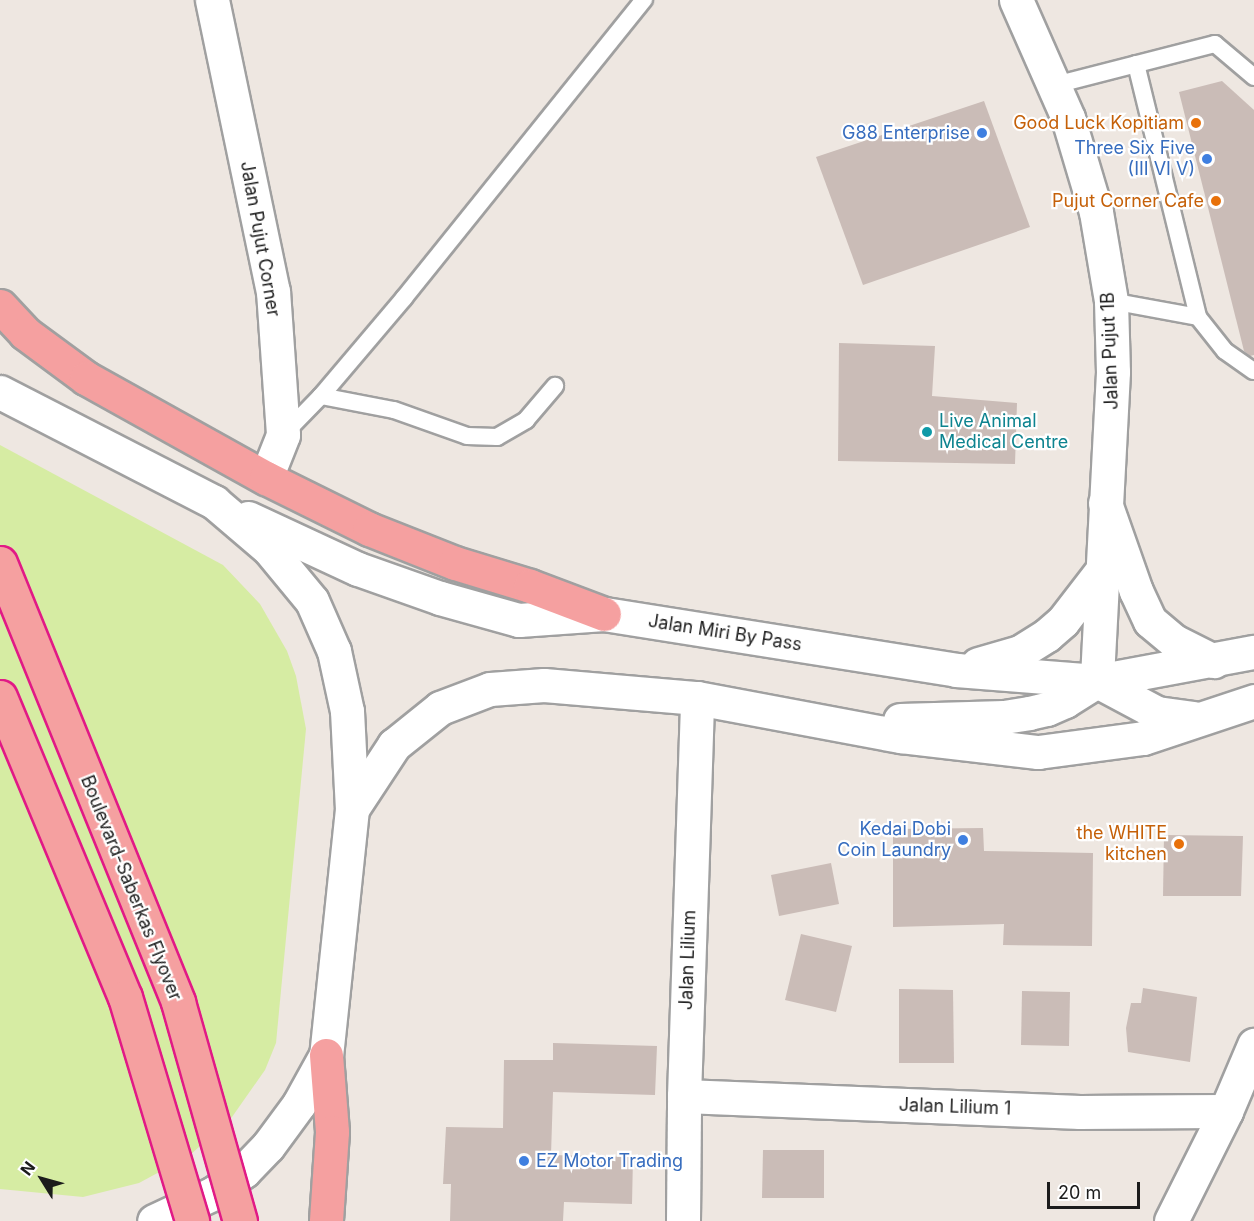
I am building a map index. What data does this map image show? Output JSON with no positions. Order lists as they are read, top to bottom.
{
  "streets": {
    "highway": ["Boulevard-Saberkas Flyover"],
    "street": [
      "Jalan Pujut Corner",
      "Jalan Pujut 1B",
      "Jalan Miri By Pass",
      "Jalan Lilium",
      "Jalan Lilium 1"
    ]
  },
  "crossings": [
    ["Jalan Pujut 1B", "Jalan Miri By Pass"],
    ["Jalan Lilium", "Jalan Lilium 1"]
  ],
  "places": [
    "Good Luck Kopitiam",
    "G88 Enterprise",
    "Three Six Five (III VI V)",
    "Pujut Corner Cafe",
    "Live Animal Medical Centre",
    "Kedai Dobi Coin Laundry",
    "the WHITE kitchen",
    "EZ Motor Trading"
  ],
  "scale_bar": "20 m",
  "north": "top left"
}
